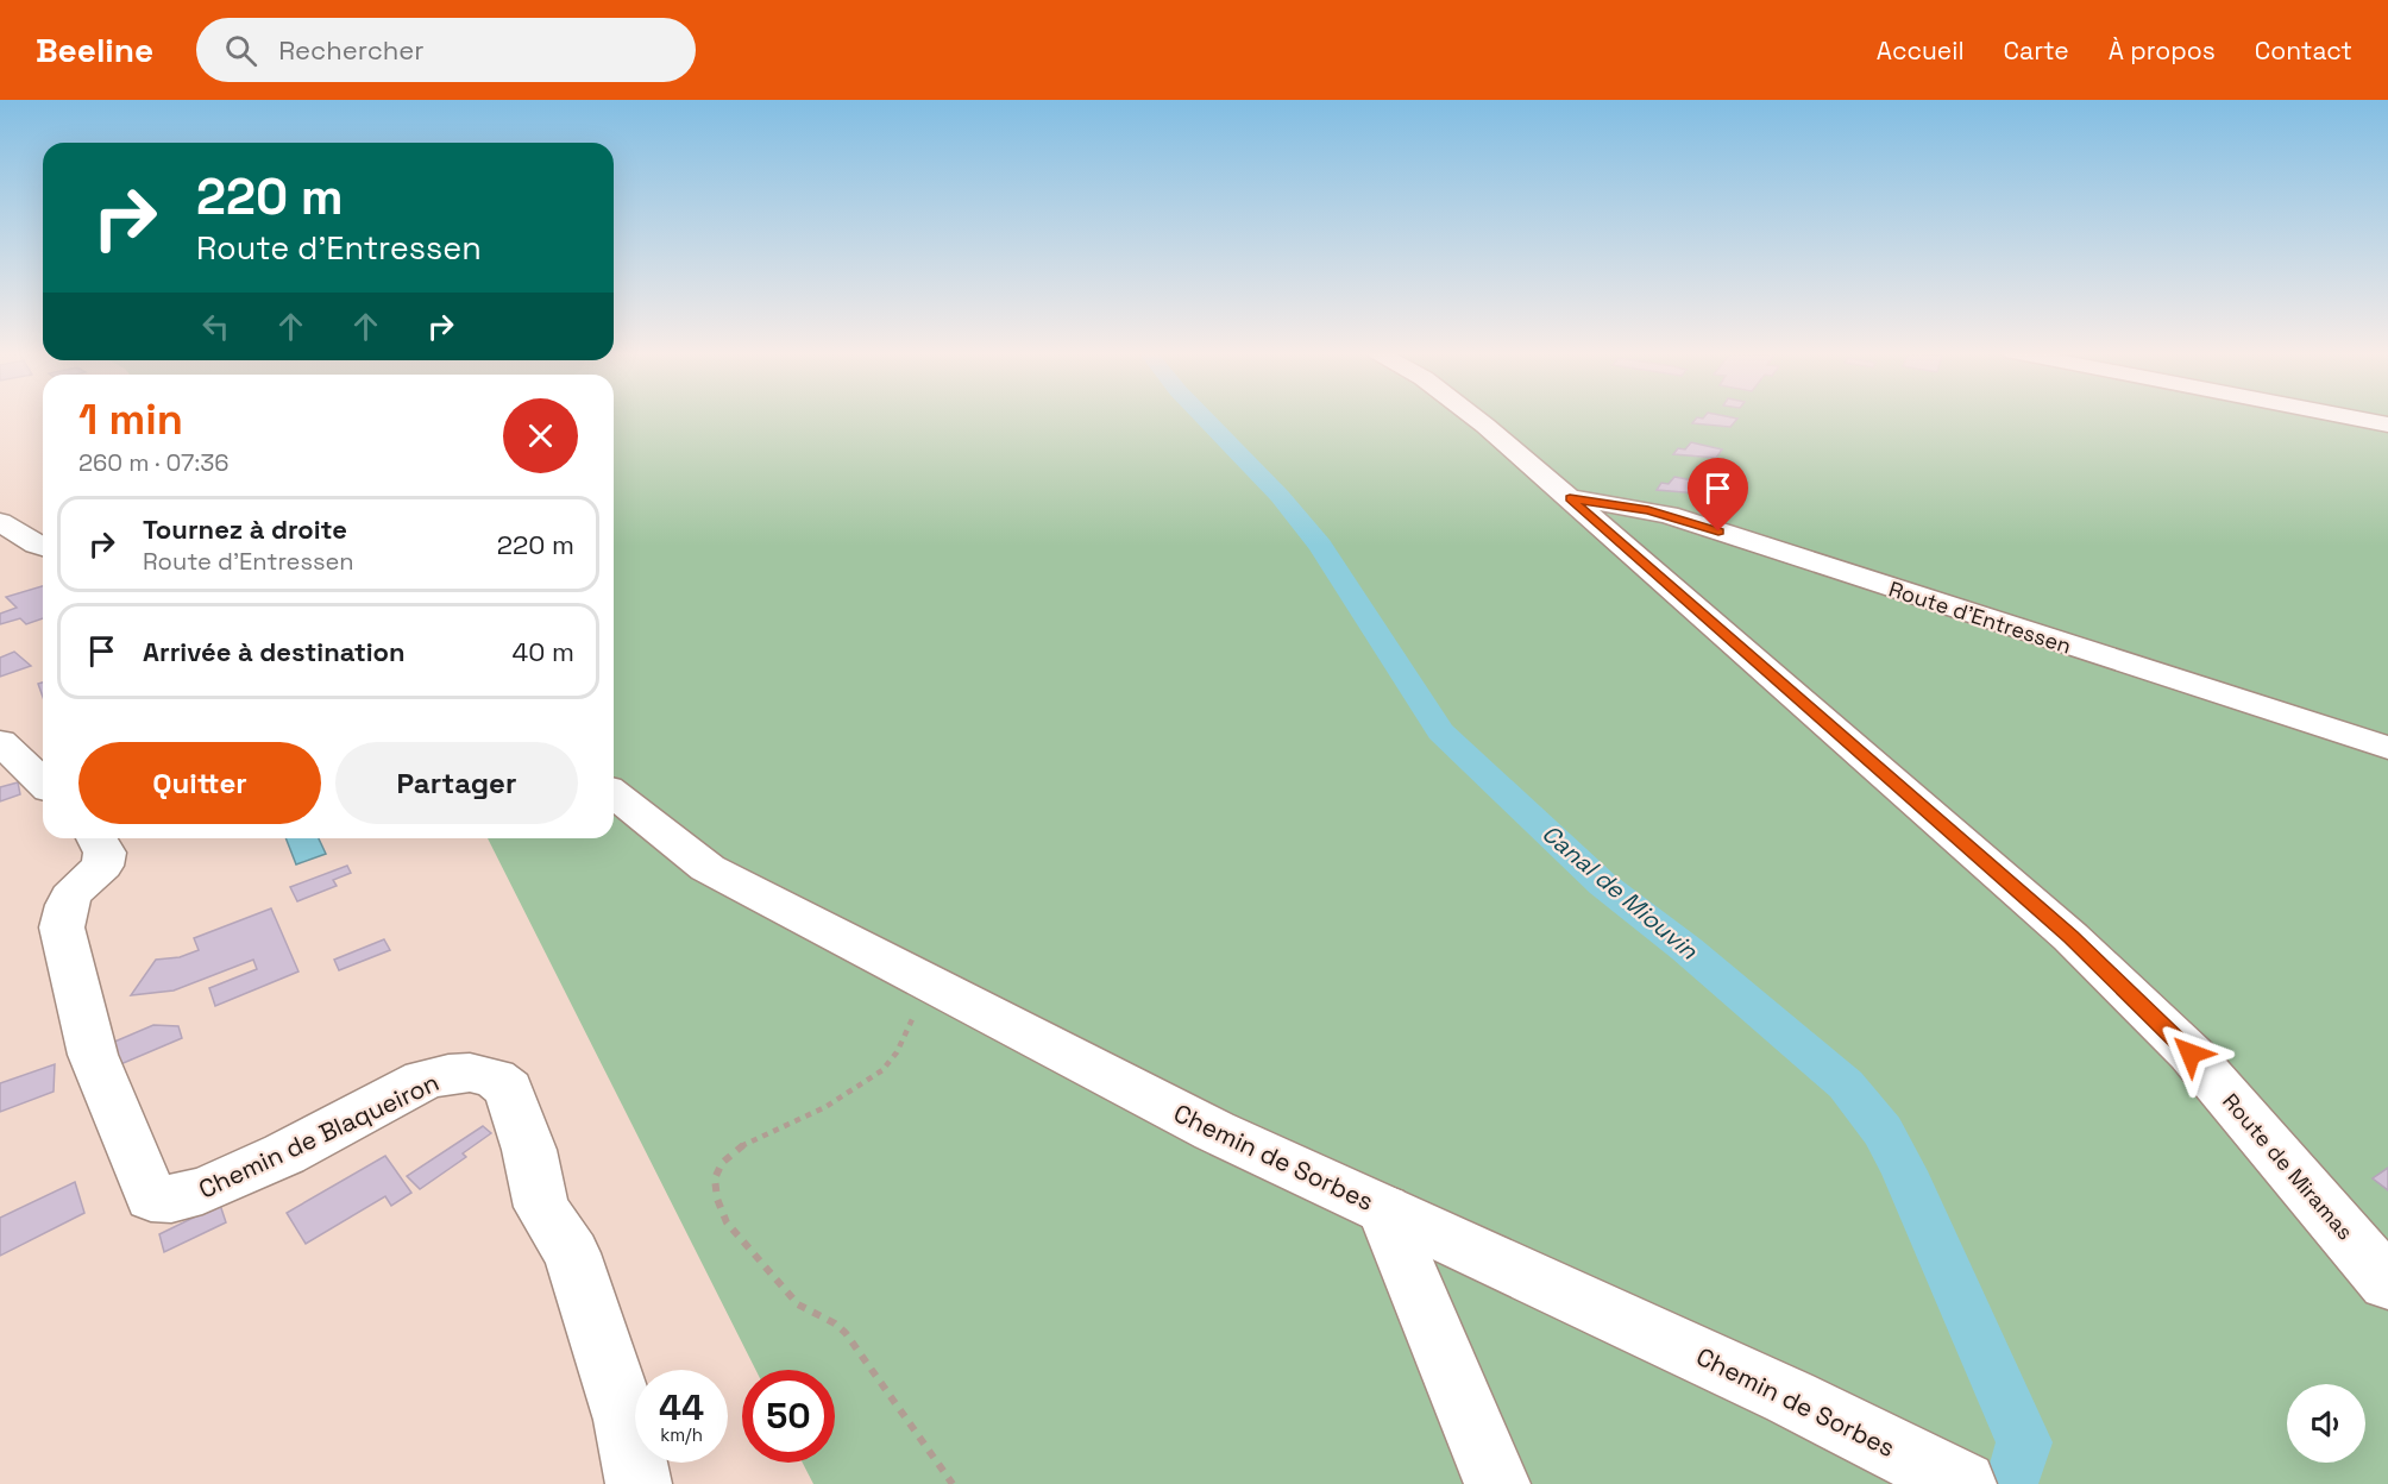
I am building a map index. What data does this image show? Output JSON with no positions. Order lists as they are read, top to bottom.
{
  "streets": {
    "street": [
      "Route d'Entressen",
      "Chemin de Blaqueiron",
      "Chemin de Sorbes",
      "Route de Miramas"
    ]
  },
  "crossings": [
    ["Route d'Entressen", "Route de Miramas"]
  ],
  "water": ["Canal de Miouvin"],
  "page": {
    "header": "Beeline",
    "search": "Rechercher",
    "nav": [
      "Accueil",
      "Carte",
      "À propos",
      "Contact"
    ],
    "turn": ["220 m", "Route d'Entressen"],
    "heading": ["1 min", "260 m · 07:36"],
    "list": [
      {
        "name": "Tournez à droite",
        "note": "Route d'Entressen",
        "value": "220 m"
      },
      {
        "name": "Arrivée à destination",
        "value": "40 m"
      }
    ],
    "buttons": ["Quitter", "Partager"],
    "speed": "44 km/h",
    "limit": "50"
  }
}
